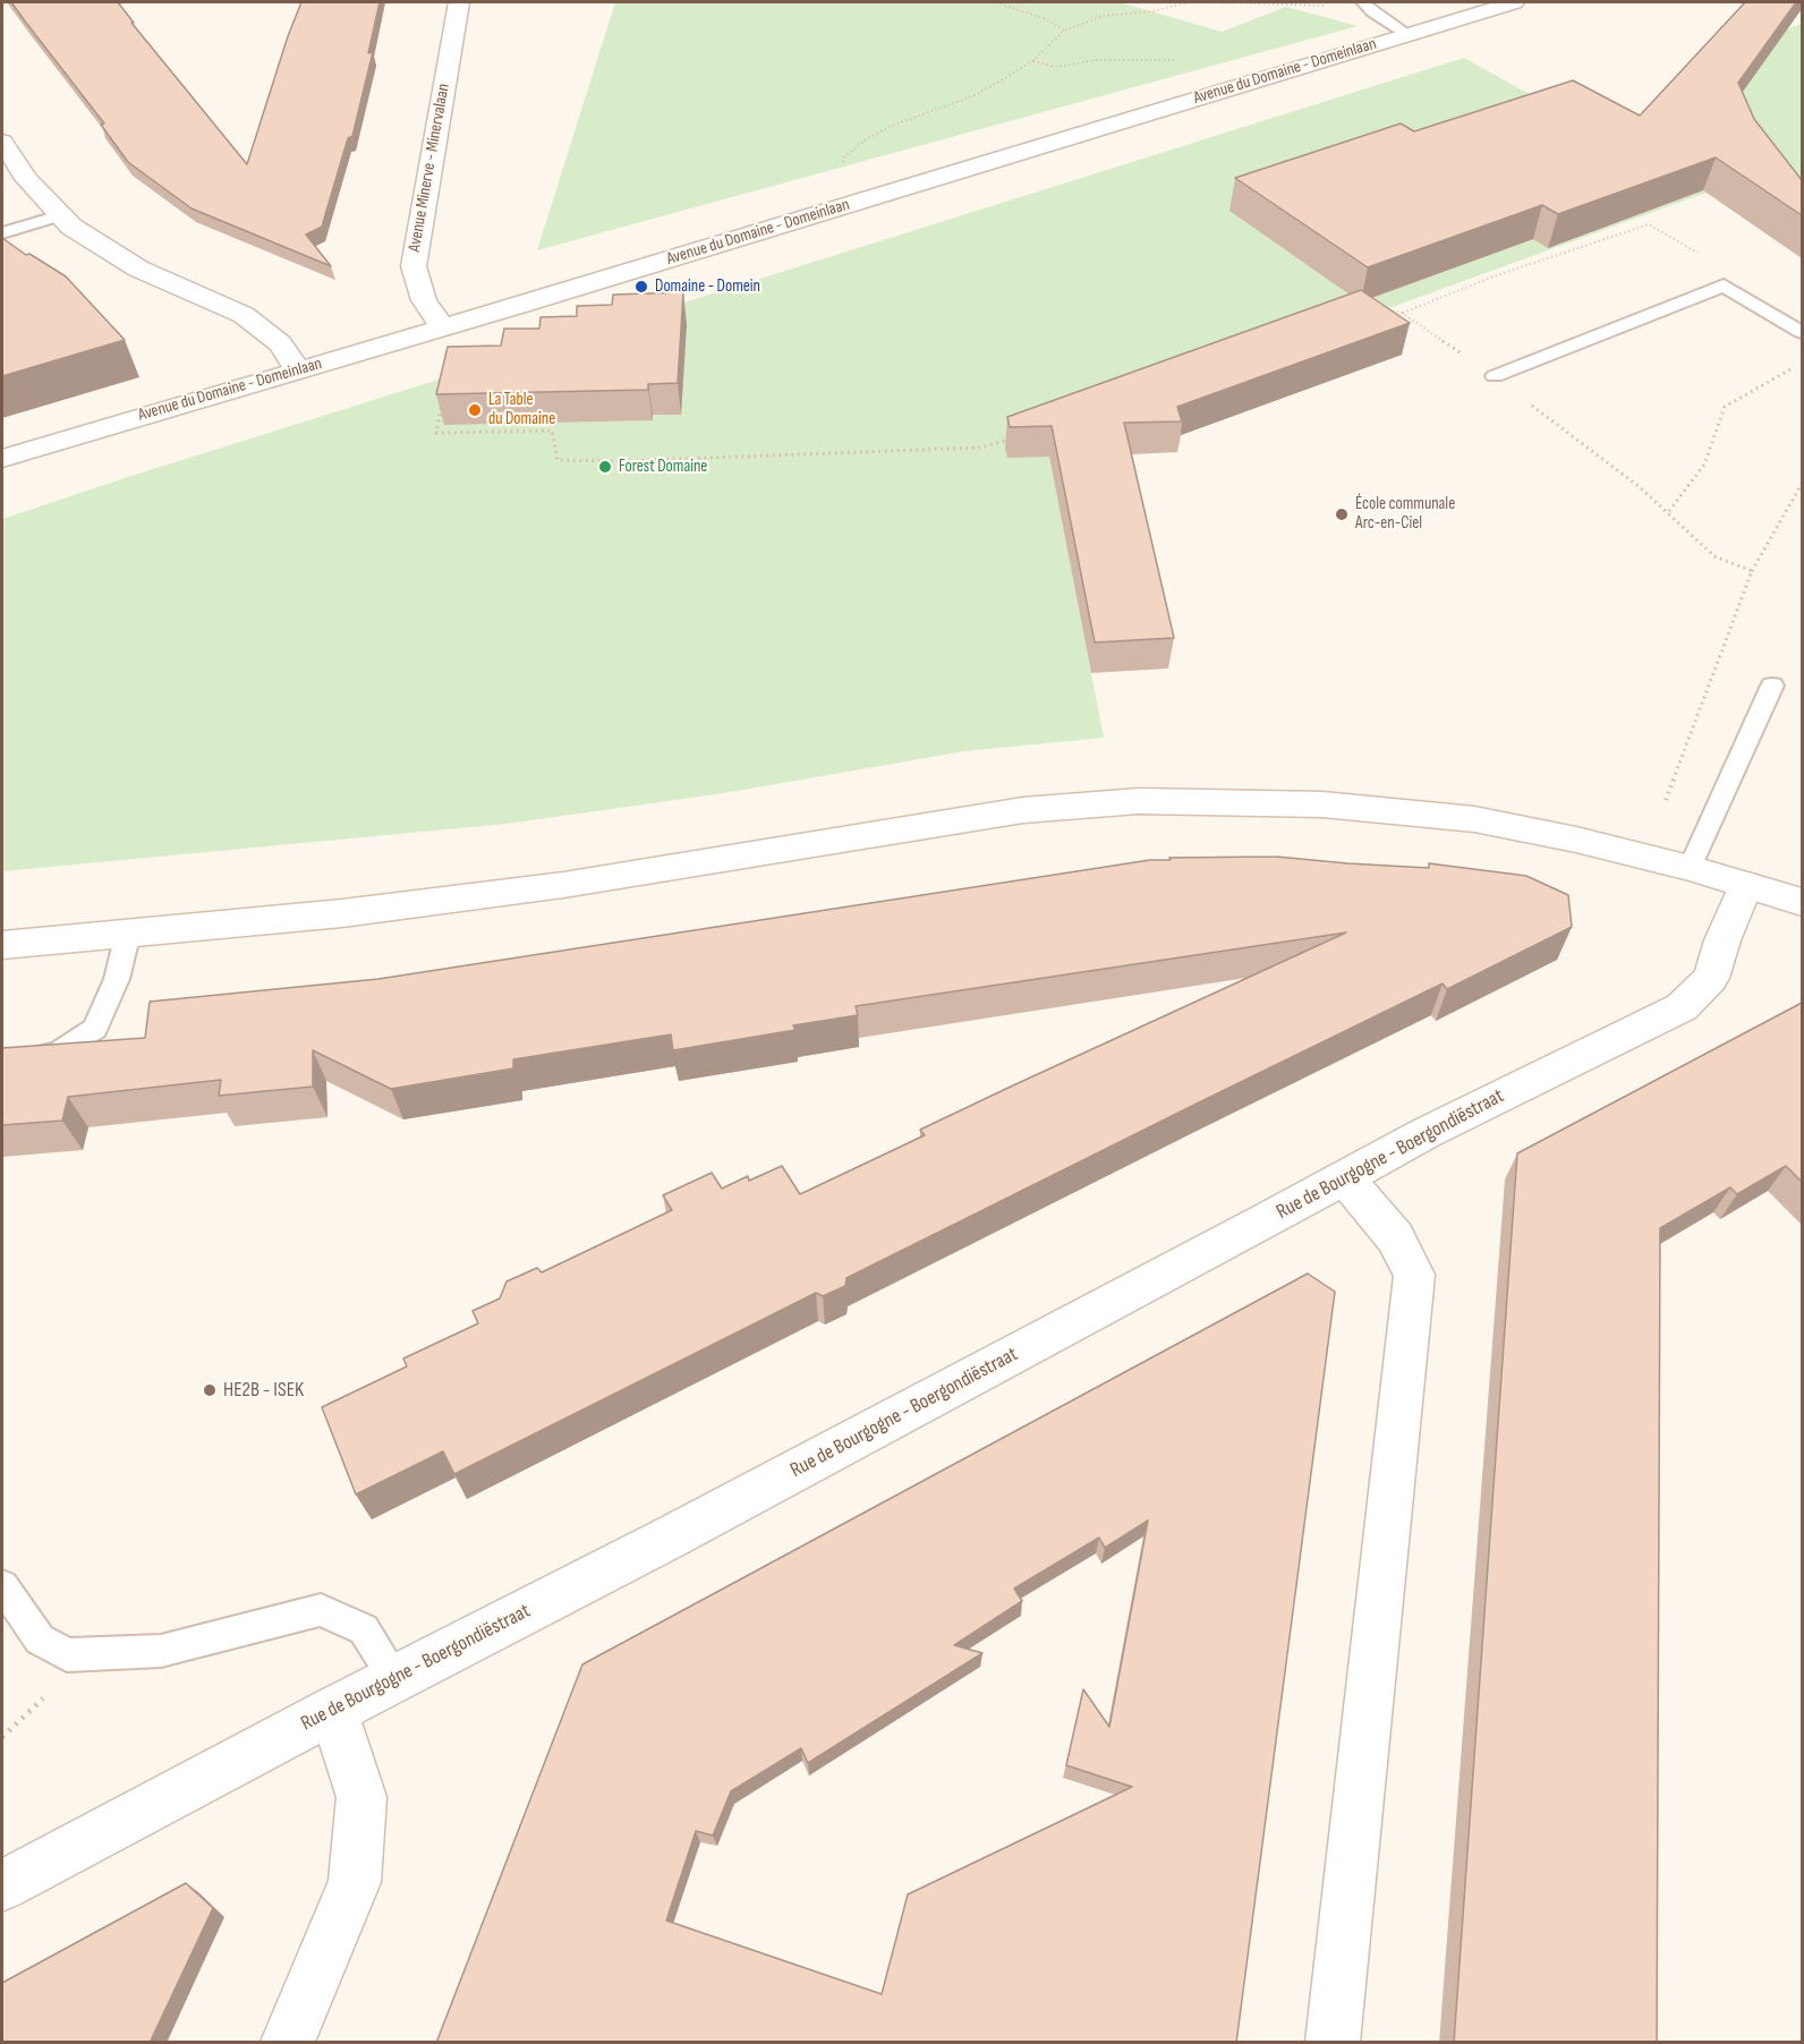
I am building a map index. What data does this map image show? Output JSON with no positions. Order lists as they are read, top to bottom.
{
  "streets": {
    "street": ["Avenue du Domaine - Domeinlaan", "Avenue Minerve - Minervalaan", "Rue de Bourgogne - Boergondiëstraat"]
  },
  "crossings": [
    ["Avenue du Domaine - Domeinlaan", "Avenue Minerve - Minervalaan"]
  ],
  "places": [
    "Domaine - Domein",
    "La Table du Domaine",
    "Forest Domaine",
    "École communale Arc-en-Ciel",
    "HE2B - ISEK"
  ]
}
